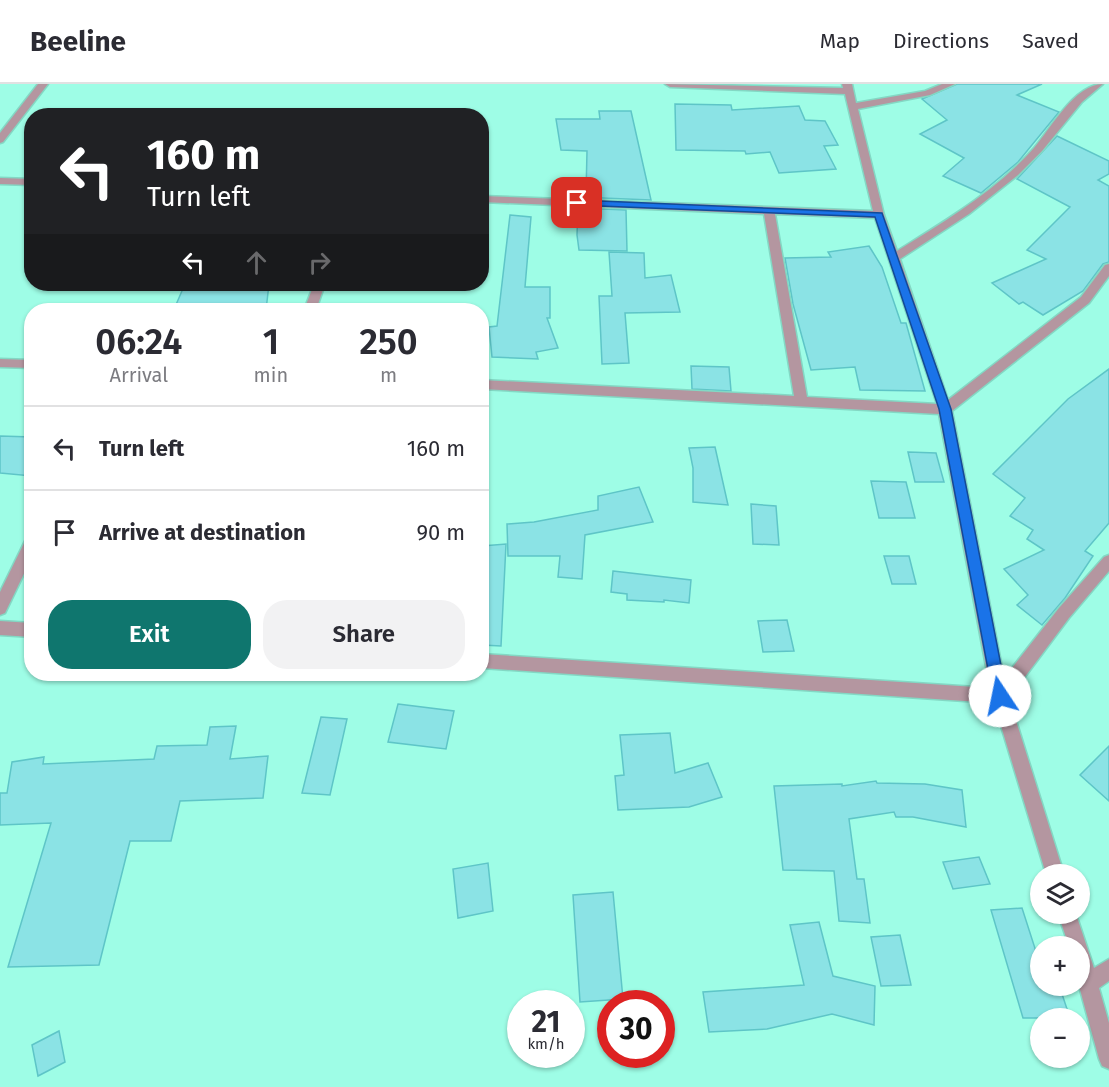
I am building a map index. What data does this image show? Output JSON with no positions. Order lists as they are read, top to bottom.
{
  "page": {
    "header": "Beeline",
    "nav": ["Map", "Directions", "Saved"],
    "turn": ["160 m", "Turn left"],
    "eta": [
      "06:24",
      "Arrival",
      "1",
      "min",
      "250",
      "m"
    ],
    "list": [
      {
        "name": "Turn left",
        "value": "160 m"
      },
      {
        "name": "Arrive at destination",
        "value": "90 m"
      }
    ],
    "buttons": ["Exit", "Share"],
    "map_buttons": ["+", "−"],
    "speed": "21 km/h",
    "limit": "30"
  }
}
